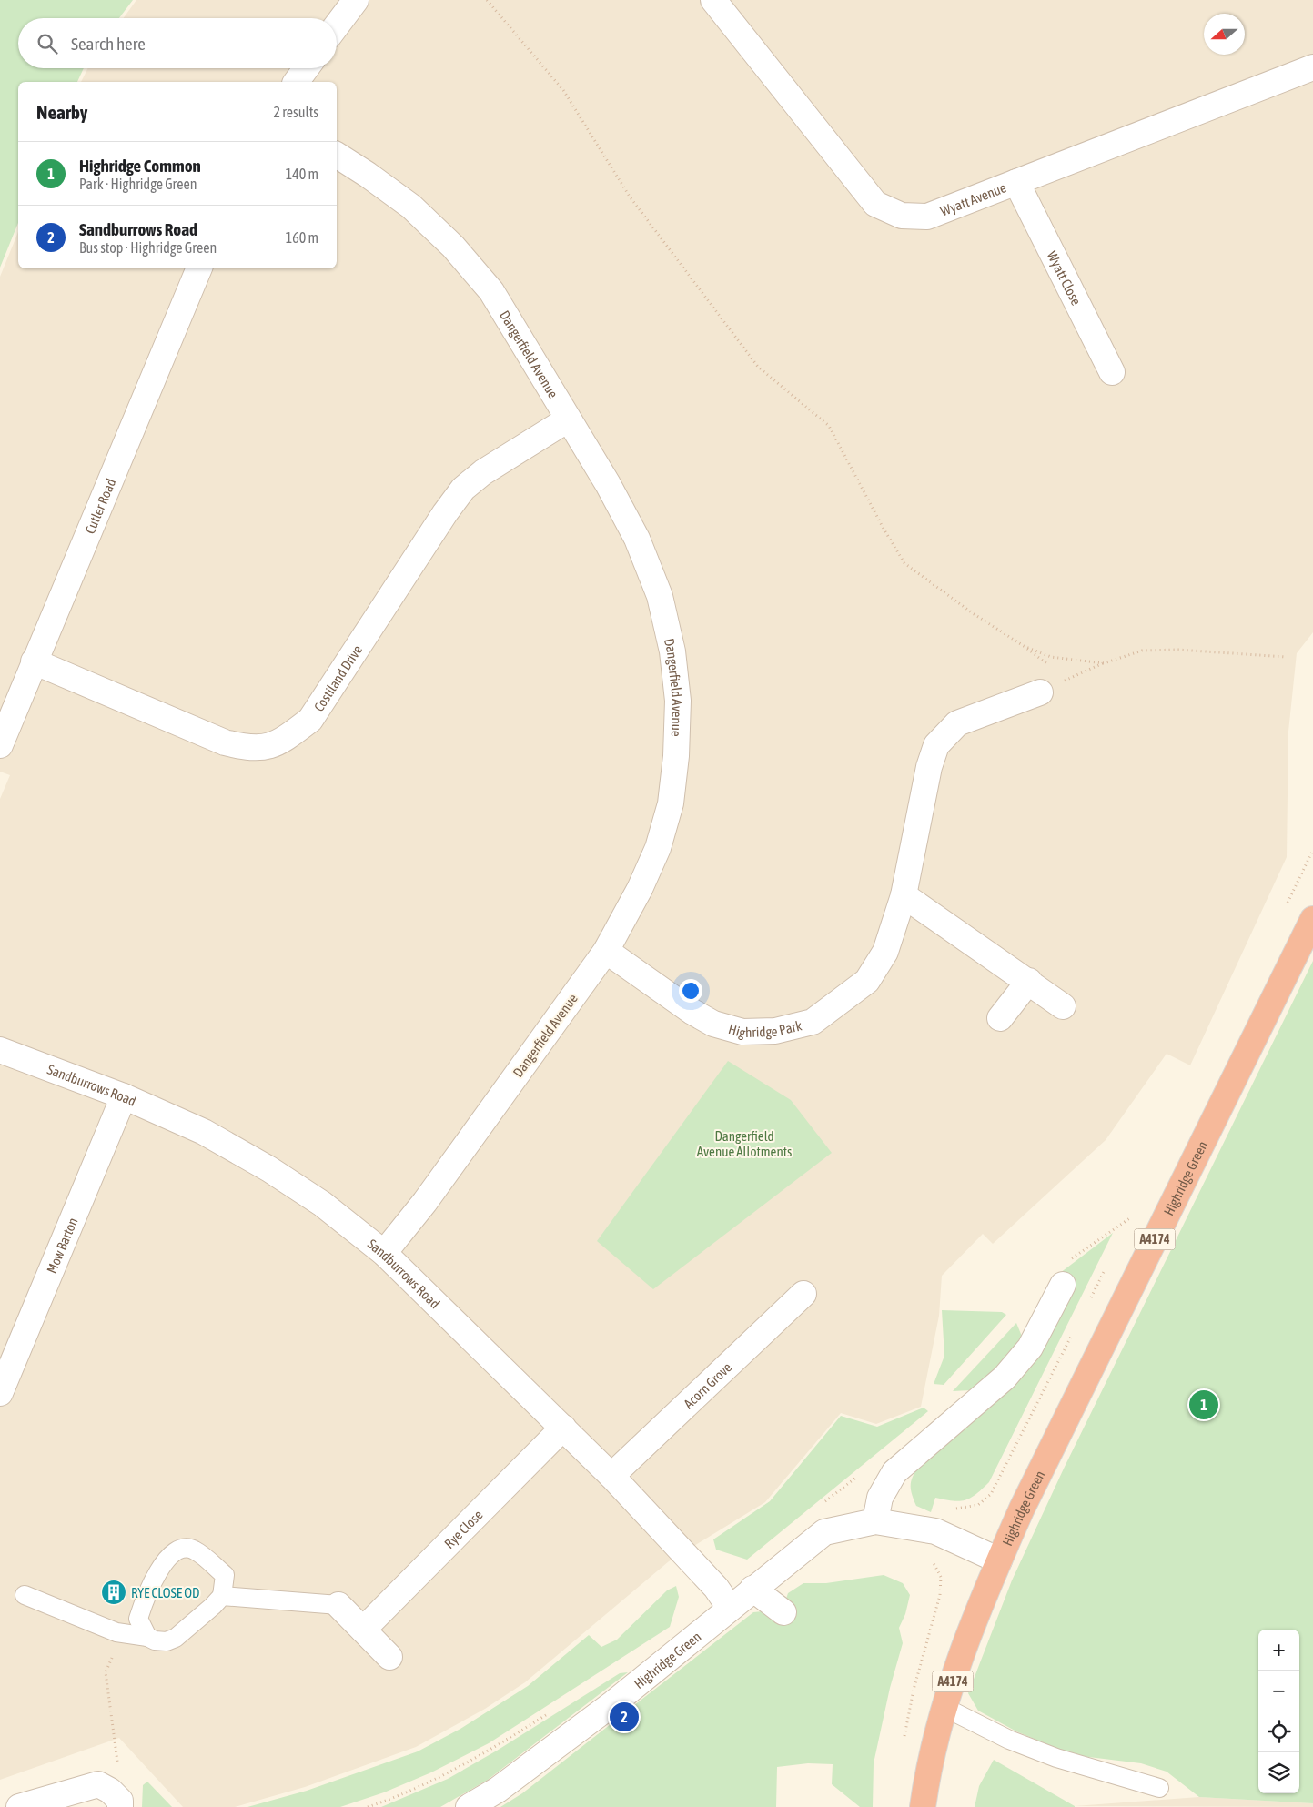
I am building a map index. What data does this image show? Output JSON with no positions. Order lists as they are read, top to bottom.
{
  "streets": {
    "highway": ["Highridge Green", "A4174"],
    "street": [
      "Wyatt Avenue",
      "Wyatt Close",
      "Dangerfield Avenue",
      "Cutler Road",
      "Costiland Drive",
      "Highridge Park",
      "Sandburrows Road",
      "Mow Barton",
      "Acorn Grove",
      "Rye Close"
    ]
  },
  "crossings": [
    ["Wyatt Avenue", "Wyatt Close"],
    ["Dangerfield Avenue", "Costiland Drive"],
    ["Dangerfield Avenue", "Highridge Park"],
    ["Dangerfield Avenue", "Sandburrows Road"],
    ["Cutler Road", "Costiland Drive"],
    ["Sandburrows Road", "Highridge Green"],
    ["Sandburrows Road", "Mow Barton"],
    ["Sandburrows Road", "Acorn Grove"],
    ["Sandburrows Road", "Rye Close"]
  ],
  "parks": ["Dangerfield Avenue Allotments"],
  "places": {
    "building": ["RYE CLOSE OD"]
  },
  "north": "left",
  "page": {
    "search": "Search here",
    "heading": ["Nearby", "2 results"],
    "list": [
      {
        "mark": "1",
        "name": "Highridge Common",
        "note": "Park · Highridge Green",
        "value": "140 m"
      },
      {
        "mark": "2",
        "name": "Sandburrows Road",
        "note": "Bus stop · Highridge Green",
        "value": "160 m"
      }
    ],
    "pins": ["1", "2"],
    "map_buttons": ["+", "−"]
  }
}
